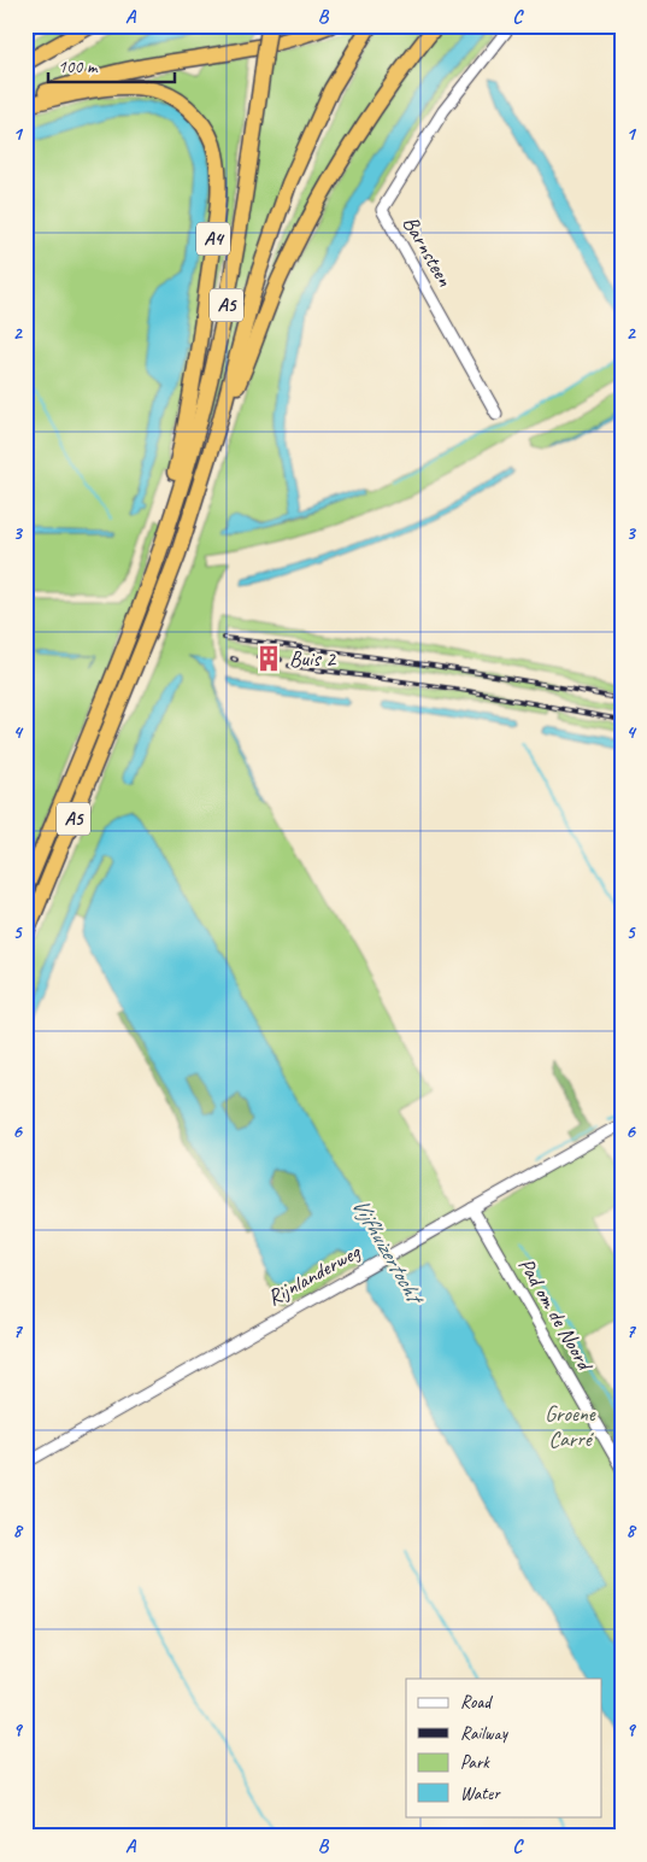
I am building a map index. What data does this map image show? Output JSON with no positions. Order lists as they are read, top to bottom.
{
  "streets": {
    "highway": ["A4", "A5"],
    "street": ["Barnsteen", "Rijnlanderweg", "Pad om de Noord"]
  },
  "crossings": [
    ["A4", "A5"],
    ["Rijnlanderweg", "Pad om de Noord"]
  ],
  "water": ["Vijfhuizertocht"],
  "parks": ["Groene Carré"],
  "places": {
    "building": ["Buis 2"]
  },
  "legend": [
    "Road",
    "Railway",
    "Park",
    "Water"
  ],
  "scale_bar": "100 m",
  "grid": {
    "columns": ["A", "B", "C"],
    "rows": [
      "1",
      "2",
      "3",
      "4",
      "5",
      "6",
      "7",
      "8",
      "9"
    ]
  }
}
